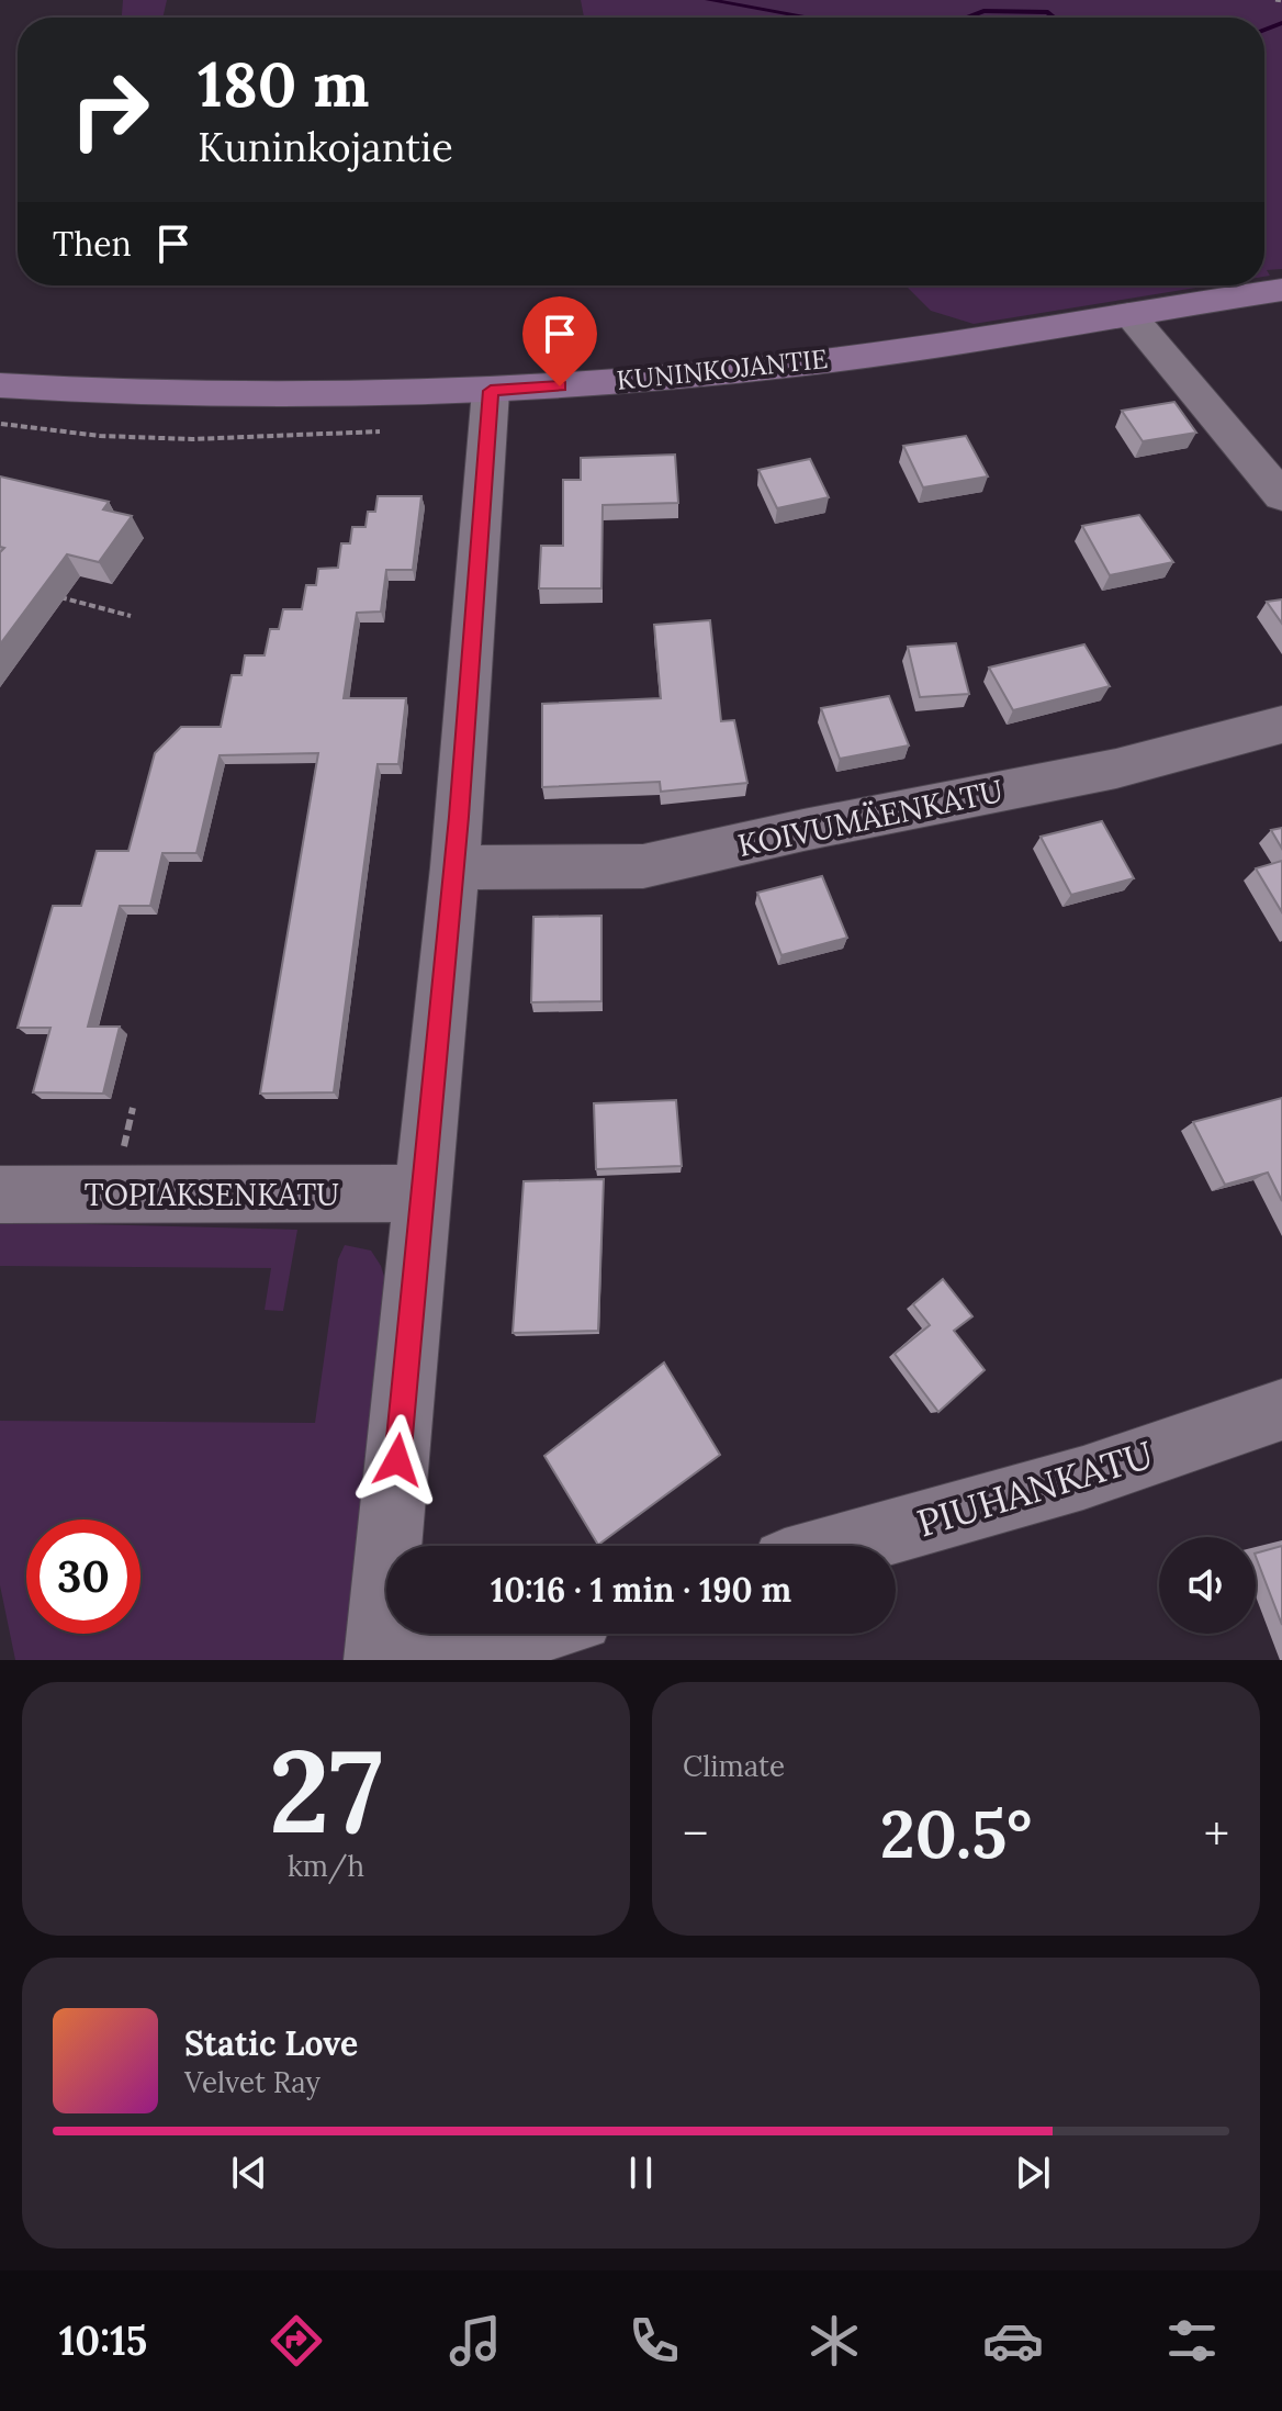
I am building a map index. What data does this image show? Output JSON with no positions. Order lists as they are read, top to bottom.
{
  "streets": {
    "main road": ["KUNINKOJANTIE"],
    "street": ["KOIVUMÄENKATU", "TOPIAKSENKATU", "PIUHANKATU"]
  },
  "page": {
    "turn": ["180 m", "Kuninkojantie"],
    "then": "Then",
    "limit": "30",
    "trip": "10:16 · 1 min · 190 m",
    "tile": [
      ["27", "km/h"],
      "Climate"
    ],
    "heat": ["−", "20.5°", "+"],
    "song": ["Static Love", "Velvet Ray"],
    "tabs": "10:15"
  }
}
